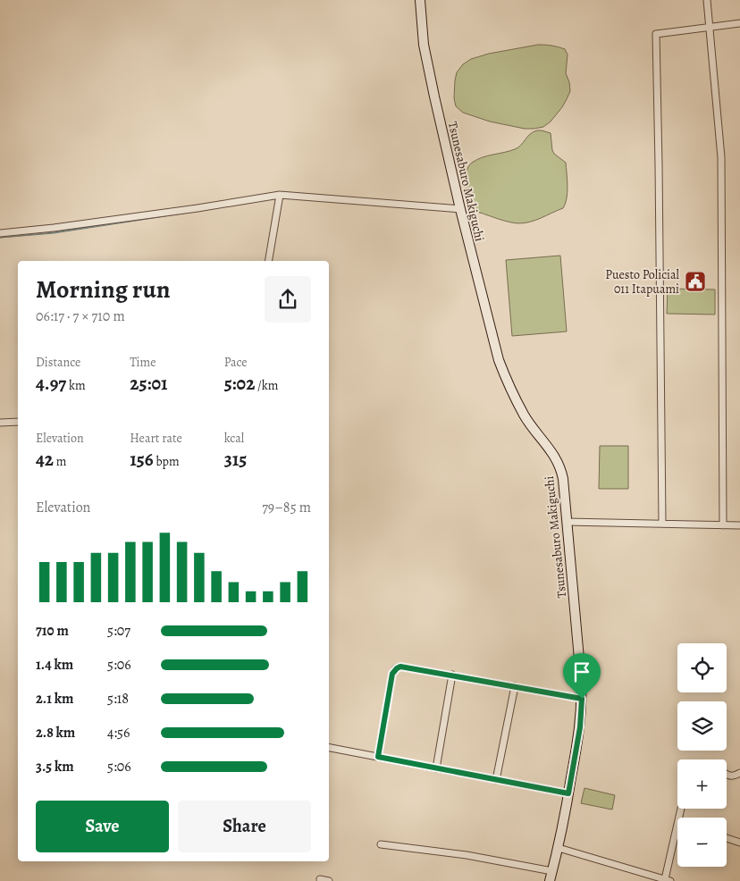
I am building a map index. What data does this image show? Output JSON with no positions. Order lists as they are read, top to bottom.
{
  "streets": {
    "street": ["Tsunesaburo Makiguchi"]
  },
  "places": {
    "public building": ["Puesto Policial 011 Itapuami"]
  },
  "page": {
    "heading": ["Morning run", "06:17 · 7 × 710 m"],
    "stats": [
      ["Distance", "4.97 km"],
      ["Time", "25:01"],
      ["Pace", "5:02 /km"],
      ["Elevation", "42 m"],
      ["Heart rate", "156 bpm"],
      ["kcal", "315"]
    ],
    "chart": ["Elevation", "79–85 m"],
    "list": [
      {
        "name": "710 m",
        "note": "5:07"
      },
      {
        "name": "1.4 km",
        "note": "5:06"
      },
      {
        "name": "2.1 km",
        "note": "5:18"
      },
      {
        "name": "2.8 km",
        "note": "4:56"
      },
      {
        "name": "3.5 km",
        "note": "5:06"
      }
    ],
    "map_buttons": ["+", "−"],
    "buttons": ["Save", "Share"]
  }
}
